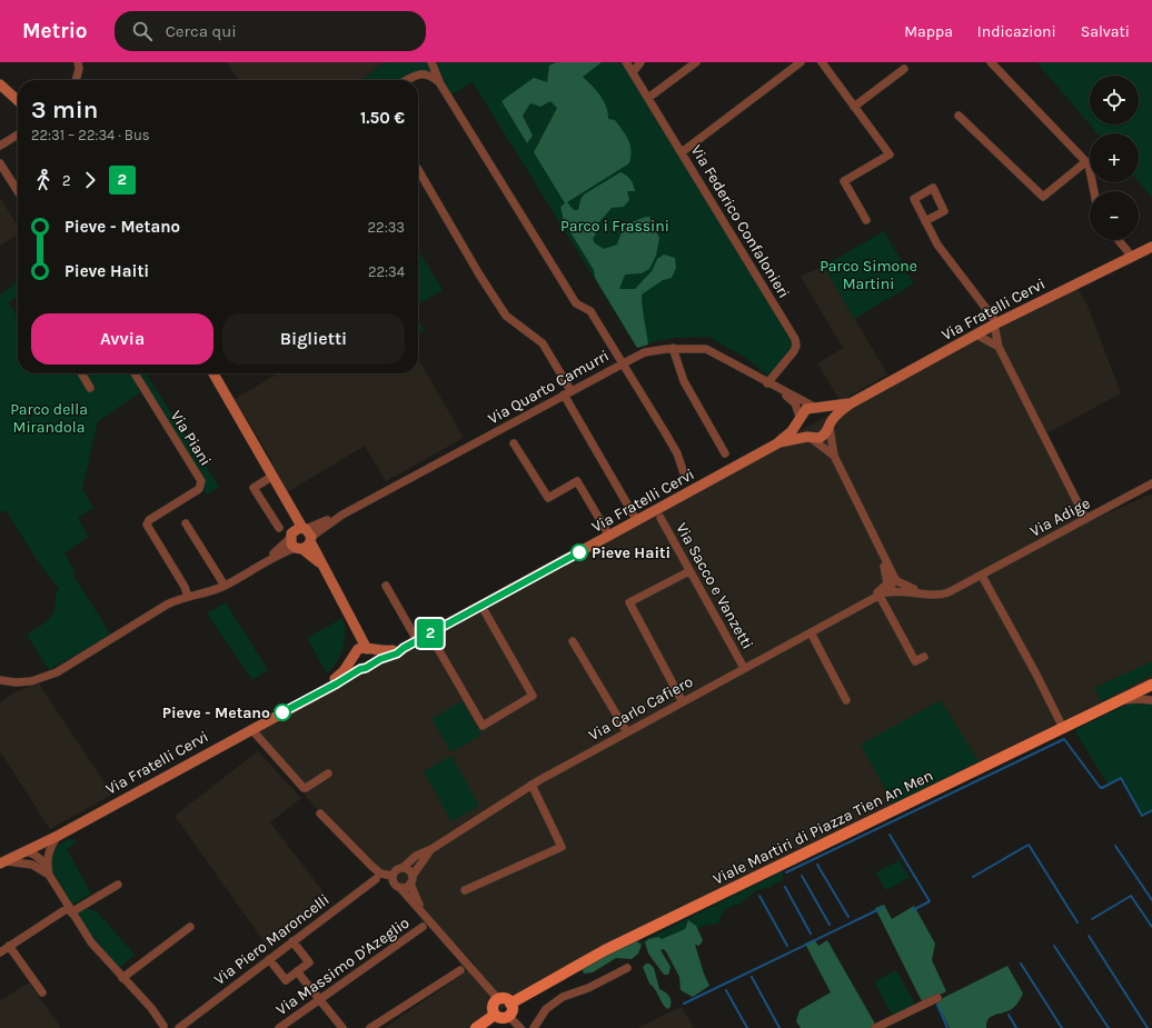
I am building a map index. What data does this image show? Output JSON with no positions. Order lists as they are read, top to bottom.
{
  "streets": {
    "main road": ["Via Fratelli Cervi", "Viale Martiri di Piazza Tien An Men"],
    "street": [
      "Via Federico Confalonieri",
      "Via Quarto Camurri",
      "Via Piani",
      "Via Adige",
      "Via Sacco e Vanzetti",
      "Via Carlo Cafiero",
      "Via Piero Maroncelli",
      "Via Massimo D'Azeglio"
    ]
  },
  "crossings": [
    ["Via Federico Confalonieri", "Via Quarto Camurri"],
    ["Via Fratelli Cervi", "Via Quarto Camurri"],
    ["Via Fratelli Cervi", "Via Carlo Cafiero"],
    ["Via Quarto Camurri", "Via Carlo Cafiero"],
    ["Via Adige", "Via Carlo Cafiero"],
    ["Via Sacco e Vanzetti", "Via Carlo Cafiero"]
  ],
  "parks": ["Parco i Frassini", "Parco Simone Martini", "Parco della Mirandola"],
  "places": ["Pieve Haiti", "Pieve - Metano"],
  "lines": ["bus line 2"],
  "page": {
    "header": "Metrio",
    "search": "Cerca qui",
    "nav": ["Mappa", "Indicazioni", "Salvati"],
    "on_map": "2",
    "map_buttons": ["+", "−"],
    "heading": ["3 min", "22:31 – 22:34 · Bus", "1.50 €"],
    "legs": ["2", "2"],
    "list": [
      {
        "name": "Pieve - Metano",
        "value": "22:33"
      },
      {
        "name": "Pieve Haiti",
        "value": "22:34"
      }
    ],
    "buttons": ["Avvia", "Biglietti"]
  }
}
